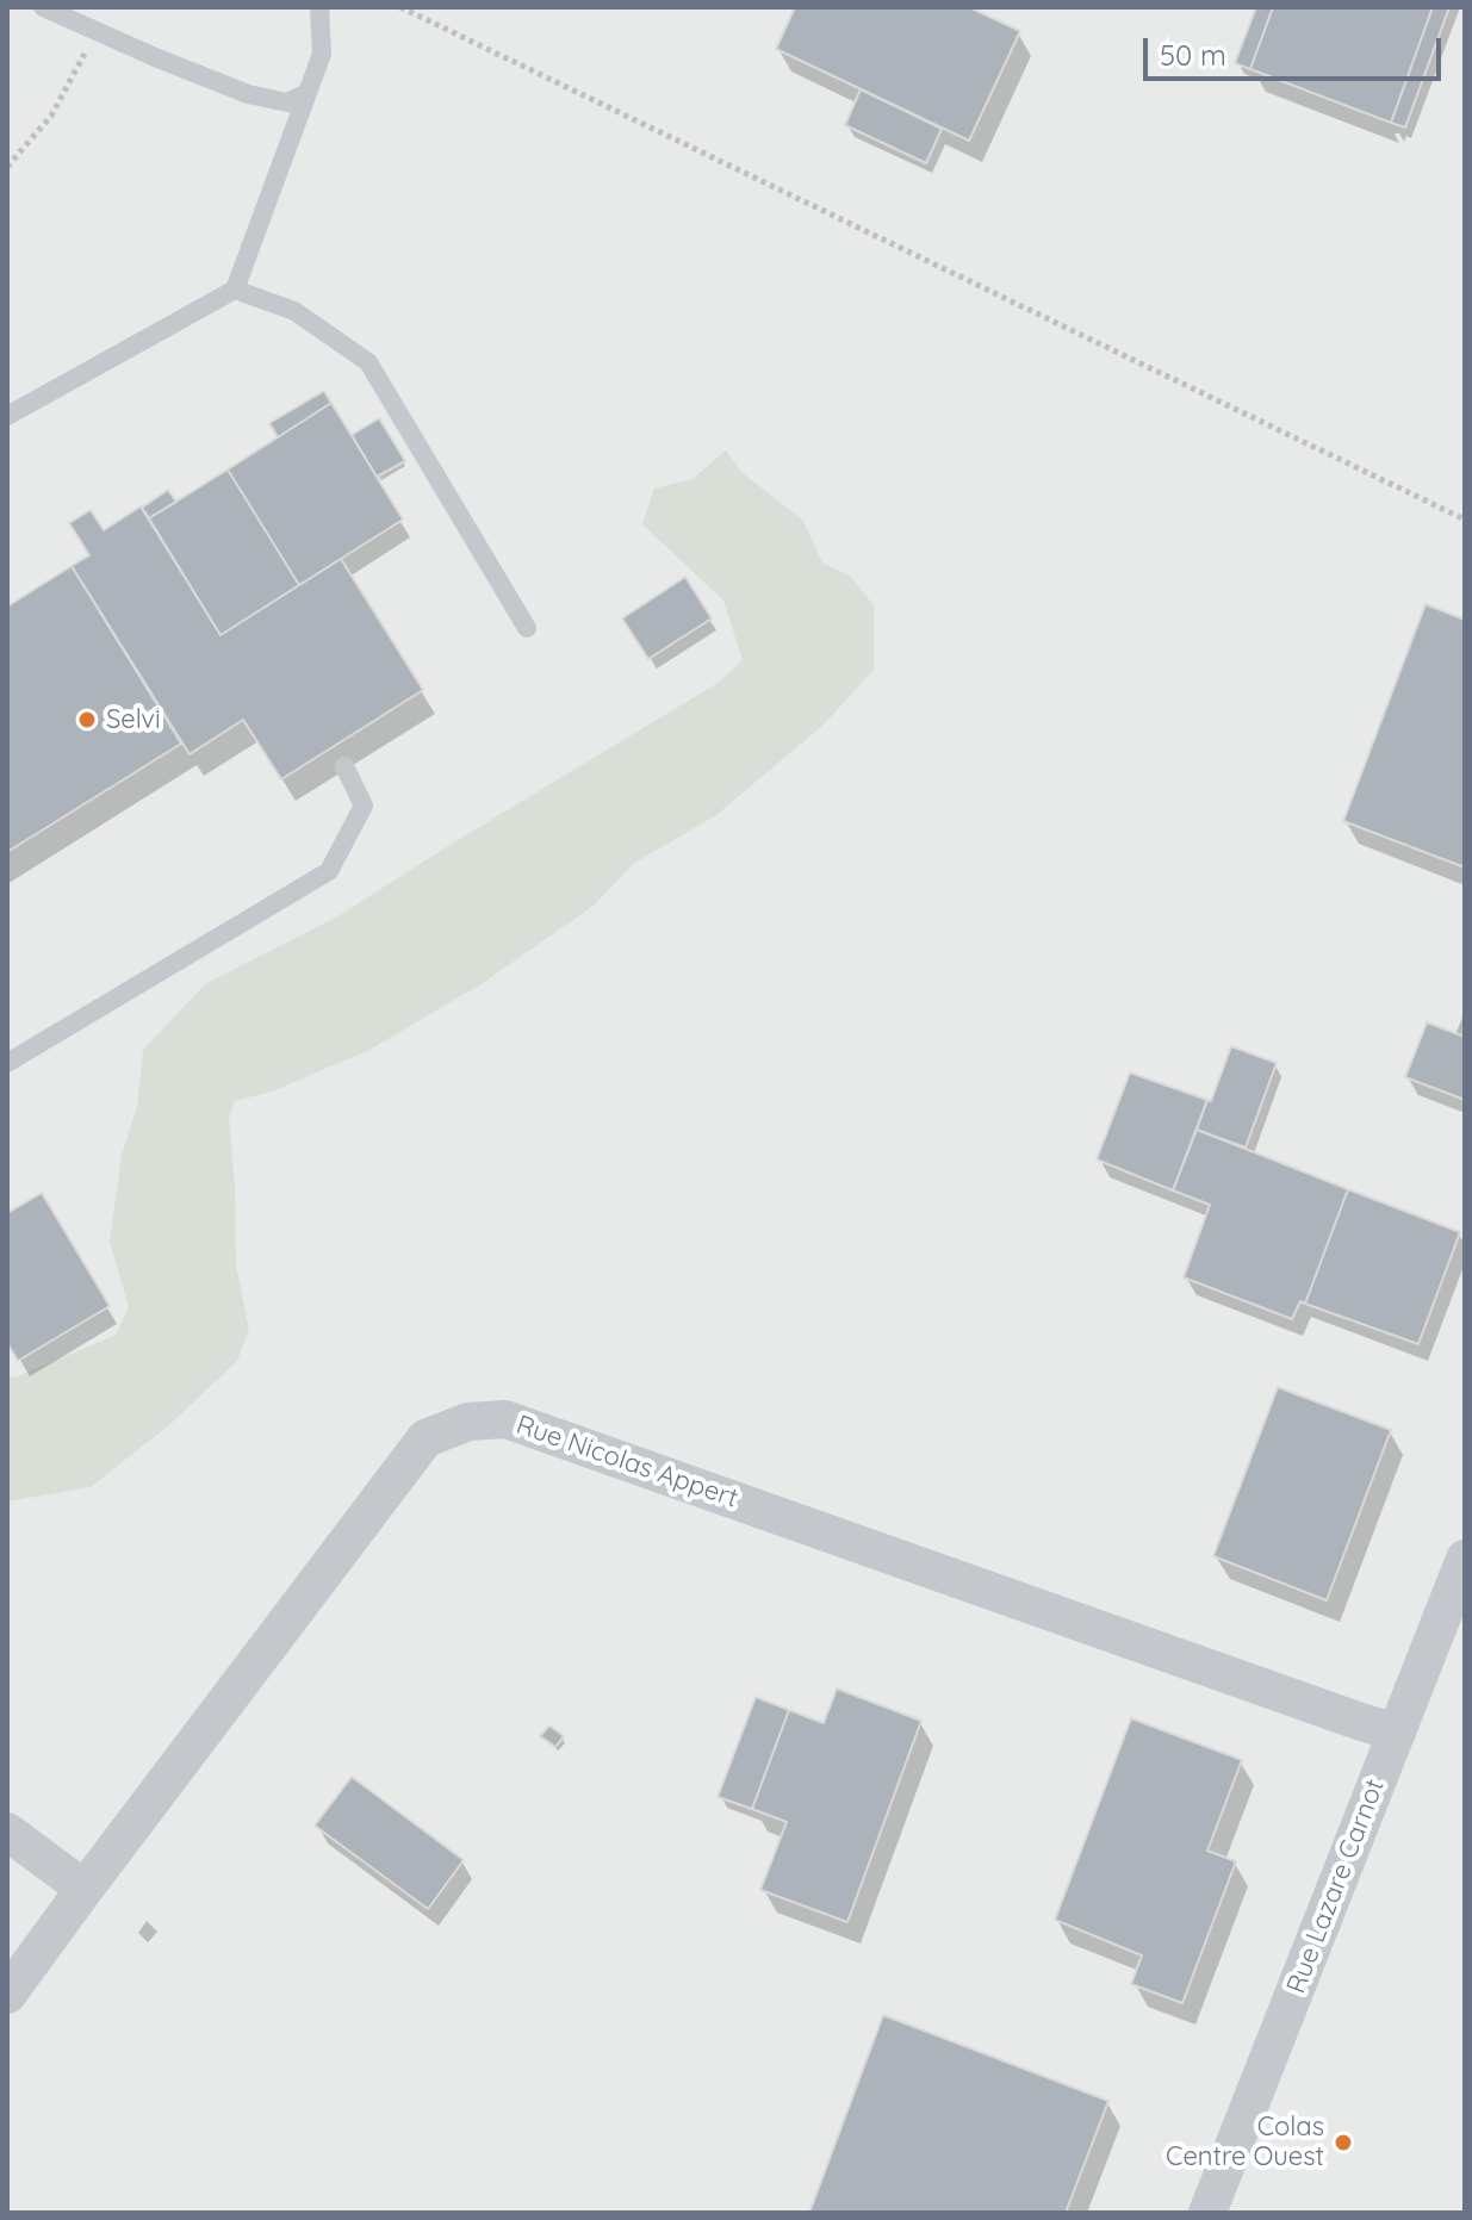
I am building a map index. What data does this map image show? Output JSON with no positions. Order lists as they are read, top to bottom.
{
  "streets": {
    "street": ["Rue Nicolas Appert", "Rue Lazare Carnot"]
  },
  "crossings": [
    ["Rue Nicolas Appert", "Rue Lazare Carnot"]
  ],
  "places": ["Selvi", "Colas Centre Ouest"],
  "scale_bar": "50 m"
}
